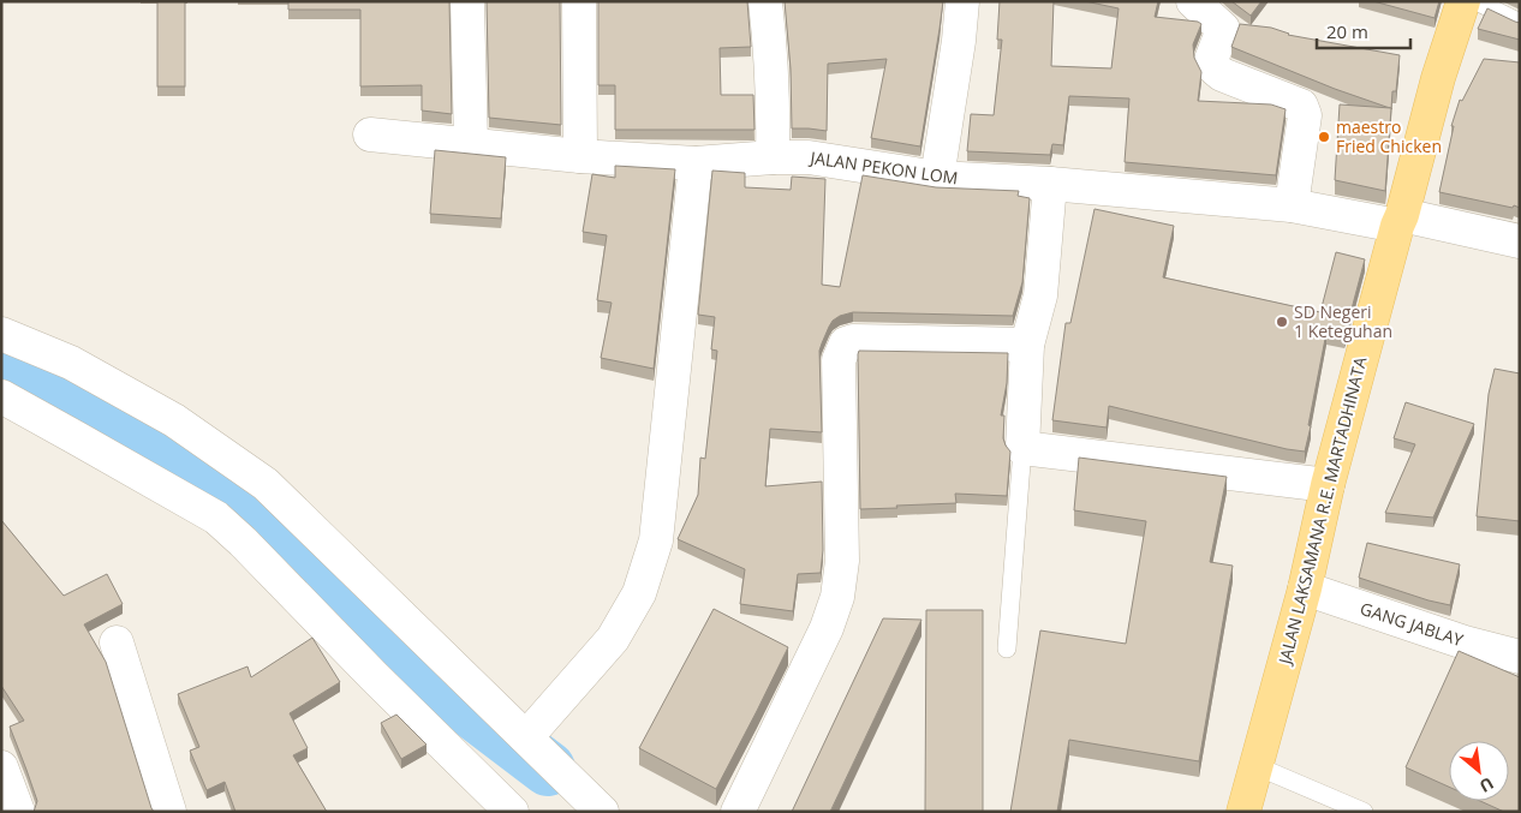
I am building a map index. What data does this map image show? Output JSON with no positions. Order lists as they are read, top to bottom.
{
  "streets": {
    "main road": ["JALAN LAKSAMANA R.E. MARTADHINATA"],
    "street": ["JALAN PEKON LOM", "GANG JABLAY"]
  },
  "crossings": [
    ["JALAN PEKON LOM", "JALAN LAKSAMANA R.E. MARTADHINATA"],
    ["JALAN LAKSAMANA R.E. MARTADHINATA", "GANG JABLAY"]
  ],
  "places": ["maestro Fried Chicken", "SD Negeri 1 Keteguhan"],
  "scale_bar": "20 m",
  "north": "bottom right"
}
